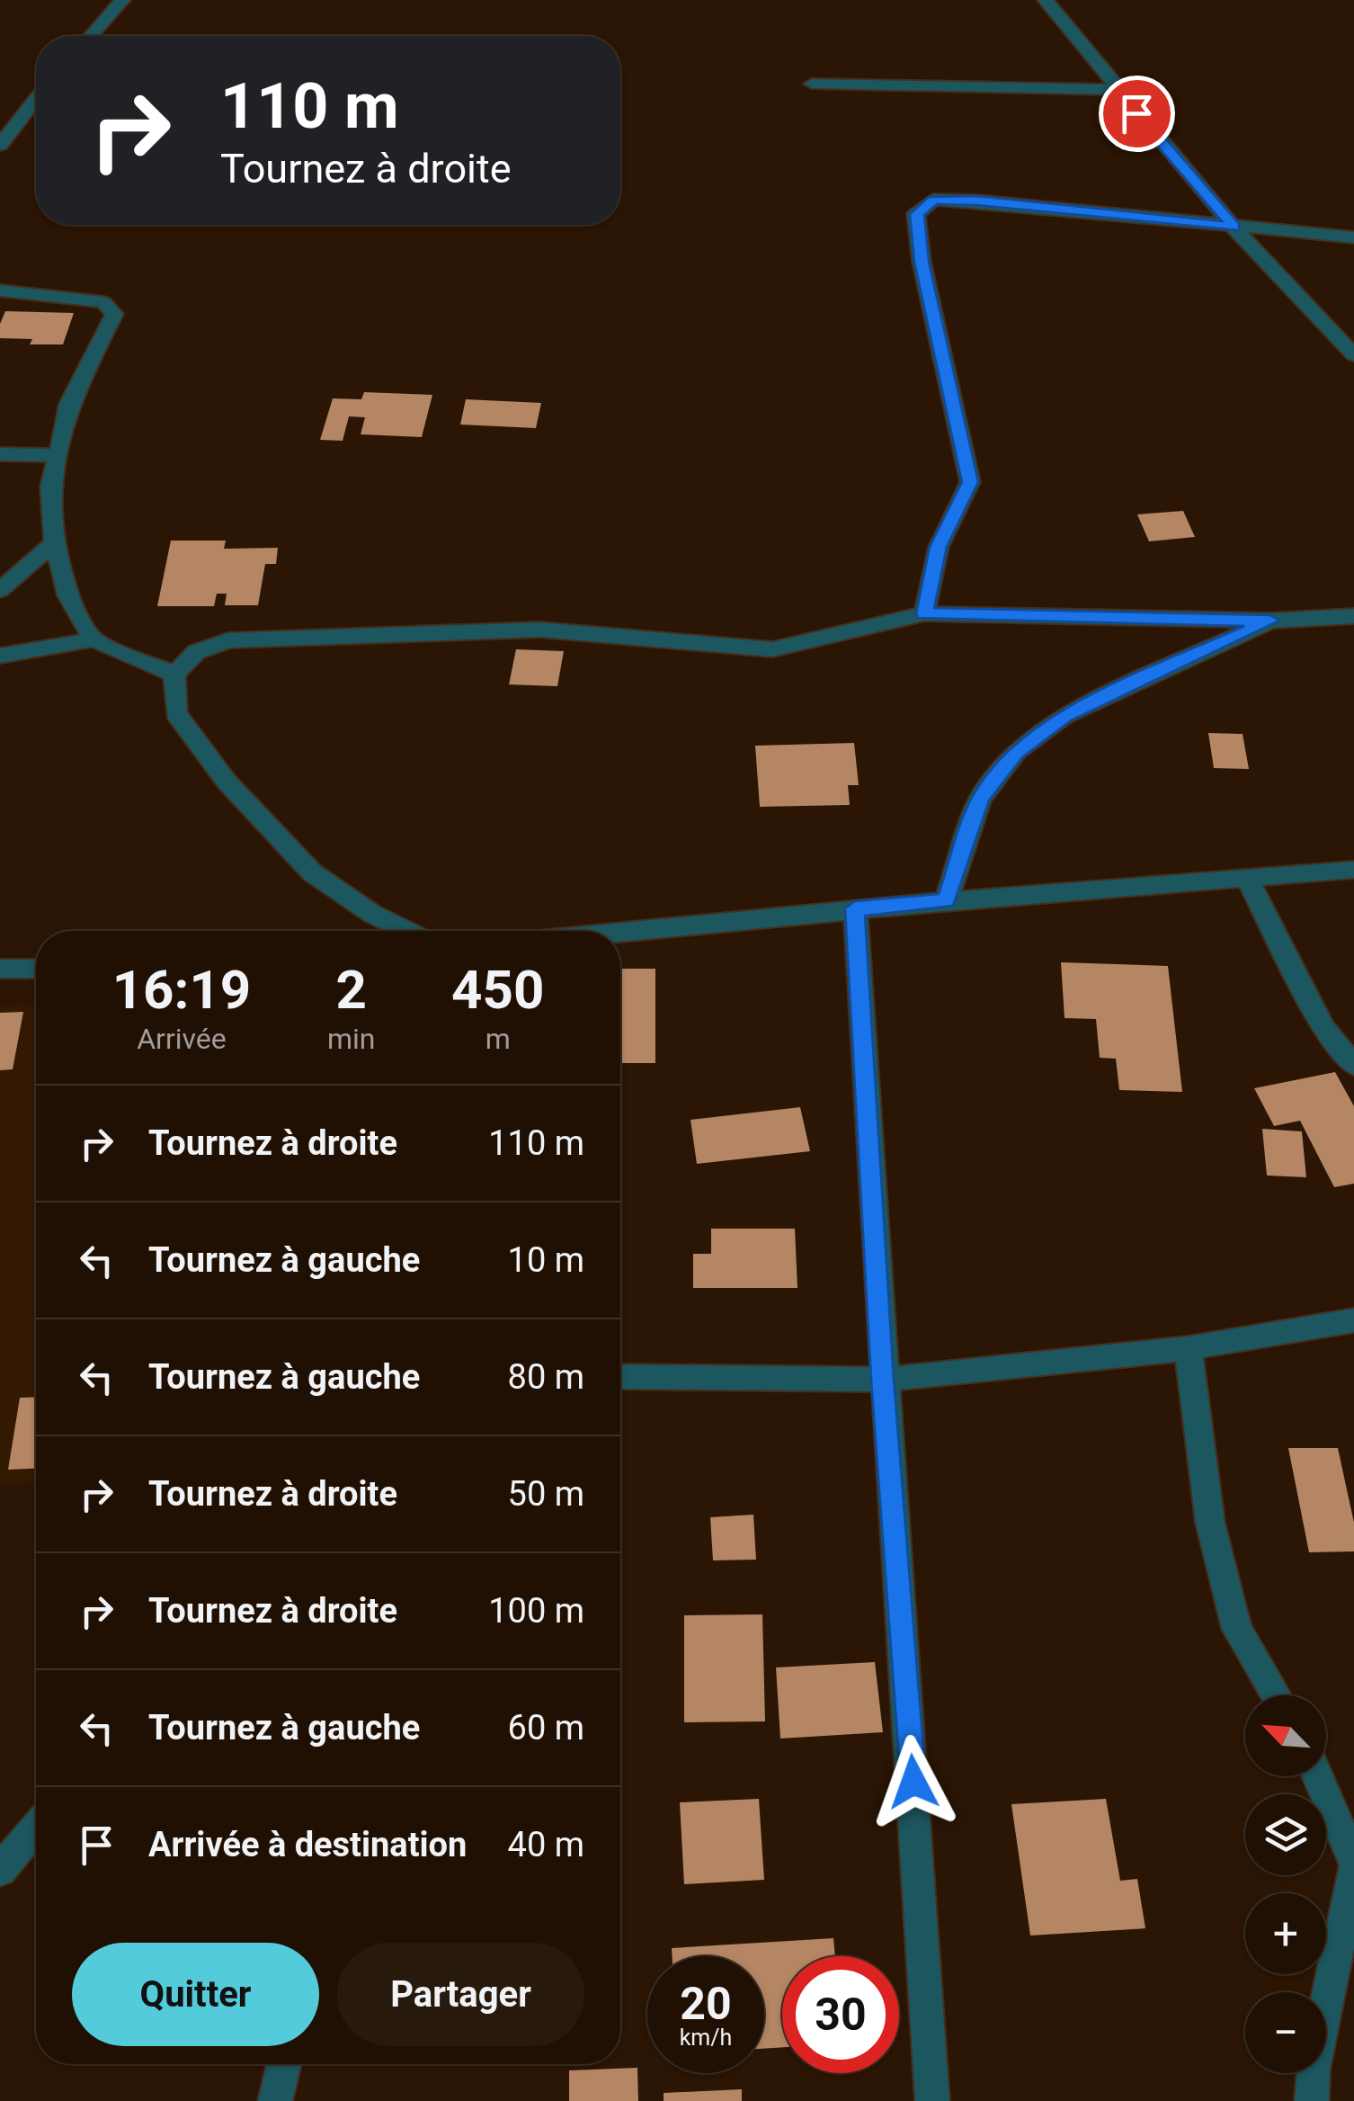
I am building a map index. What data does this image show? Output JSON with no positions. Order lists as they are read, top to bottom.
{
  "north": "top left",
  "page": {
    "turn": ["110 m", "Tournez à droite"],
    "eta": [
      "16:19",
      "Arrivée",
      "2",
      "min",
      "450",
      "m"
    ],
    "list": [
      {
        "name": "Tournez à droite",
        "value": "110 m"
      },
      {
        "name": "Tournez à gauche",
        "value": "10 m"
      },
      {
        "name": "Tournez à gauche",
        "value": "80 m"
      },
      {
        "name": "Tournez à droite",
        "value": "50 m"
      },
      {
        "name": "Tournez à droite",
        "value": "100 m"
      },
      {
        "name": "Tournez à gauche",
        "value": "60 m"
      },
      {
        "name": "Arrivée à destination",
        "value": "40 m"
      }
    ],
    "map_buttons": ["+", "−"],
    "buttons": ["Quitter", "Partager"],
    "speed": "20 km/h",
    "limit": "30"
  }
}
